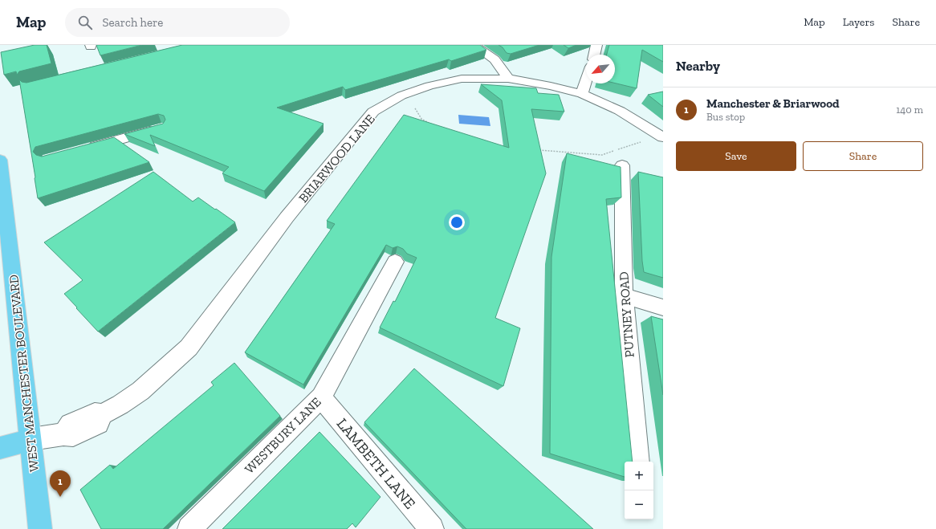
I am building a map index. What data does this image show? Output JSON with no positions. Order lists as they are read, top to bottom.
{
  "streets": {
    "main road": ["WEST MANCHESTER BOULEVARD"],
    "street": [
      "BRIARWOOD LANE",
      "PUTNEY ROAD",
      "WESTBURY LANE",
      "LAMBETH LANE"
    ]
  },
  "crossings": [
    ["BRIARWOOD LANE", "WEST MANCHESTER BOULEVARD"],
    ["WESTBURY LANE", "LAMBETH LANE"]
  ],
  "north": "bottom left",
  "page": {
    "header": "Map",
    "search": "Search here",
    "nav": ["Map", "Layers", "Share"],
    "heading": "Nearby",
    "list": [
      {
        "mark": "1",
        "name": "Manchester & Briarwood",
        "note": "Bus stop",
        "value": "140 m"
      }
    ],
    "buttons": ["Save", "Share"],
    "map_buttons": ["+", "−"],
    "pins": "1"
  }
}
